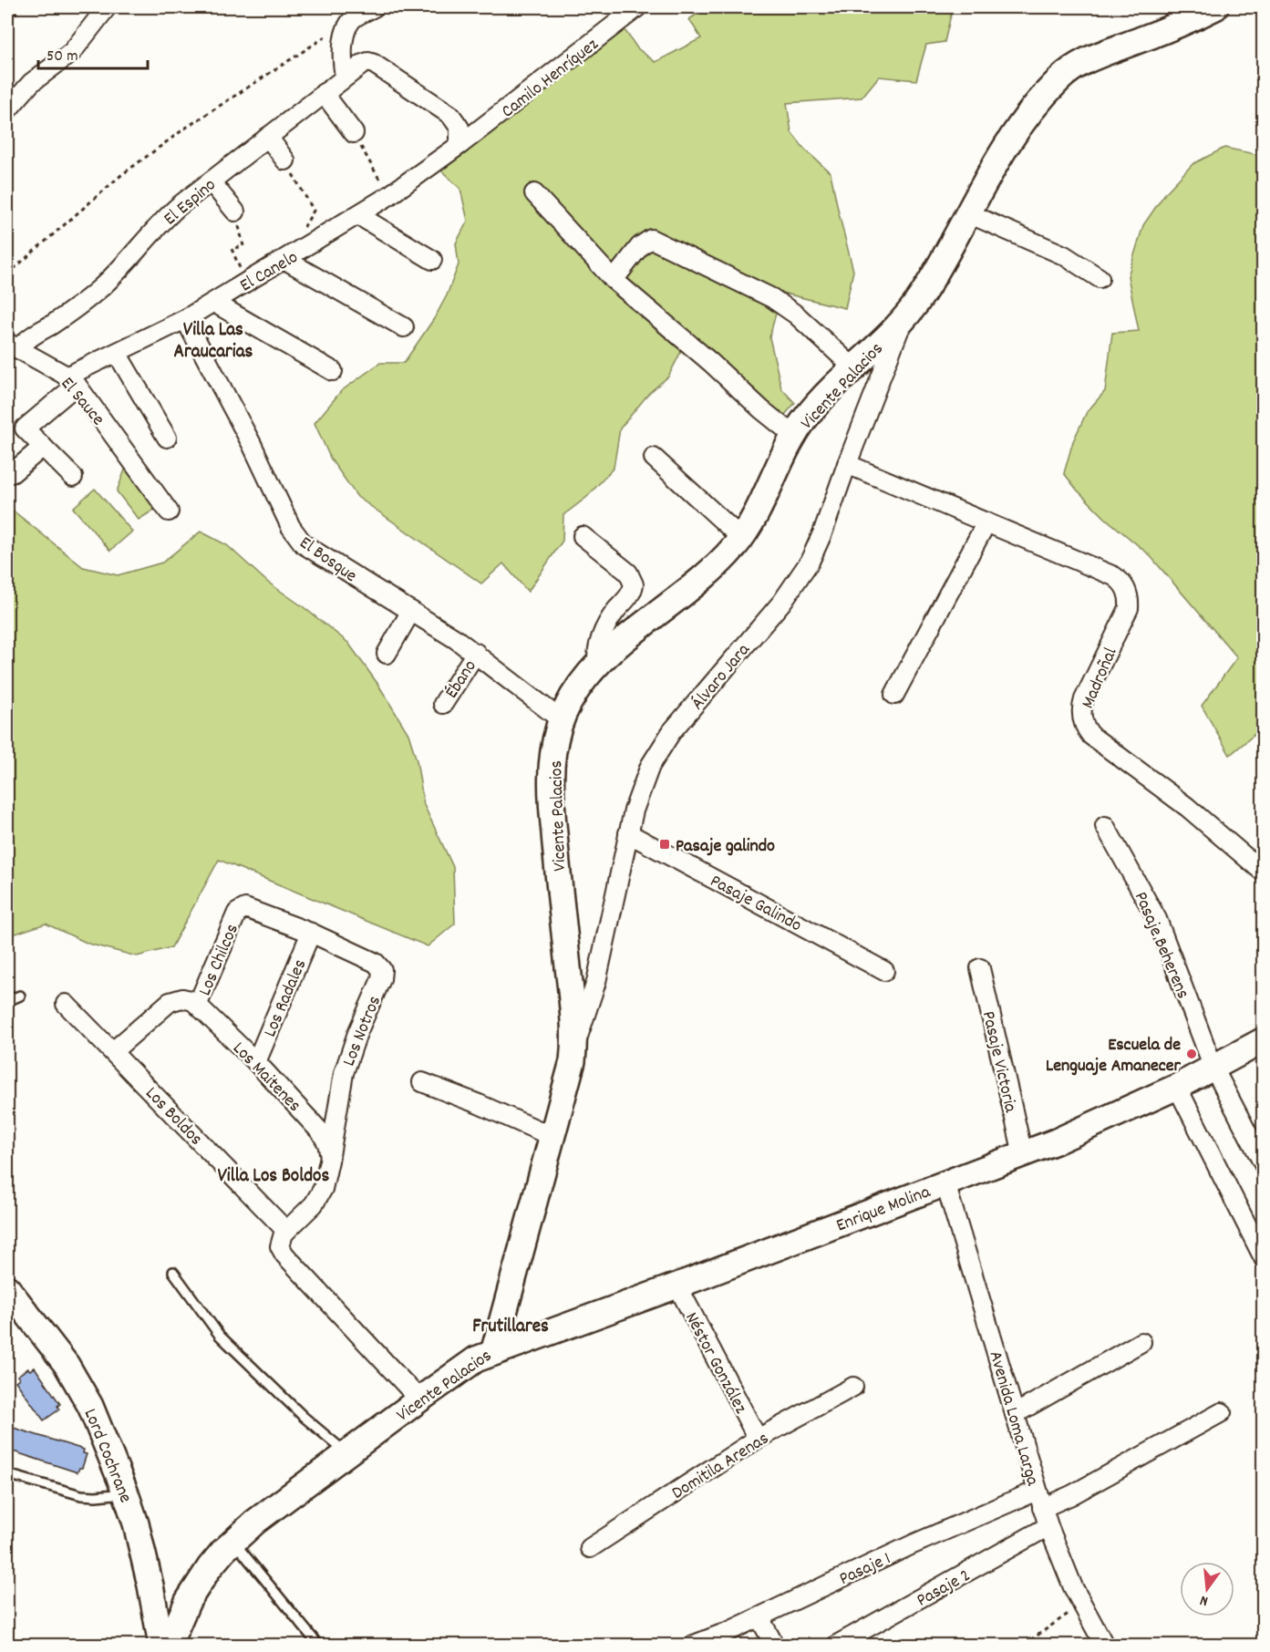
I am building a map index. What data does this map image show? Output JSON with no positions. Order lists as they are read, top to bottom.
{
  "streets": {
    "main road": ["Vicente Palacios", "Enrique Molina", "Lord Cochrane"],
    "street": [
      "Camilo Henríquez",
      "El Espino",
      "El Canelo",
      "El Sauce",
      "El Bosque",
      "Álvaro Jara",
      "Madroñal",
      "Ébano",
      "Pasaje Galindo",
      "Pasaje Beherens",
      "Los Chilcos",
      "Los Radales",
      "Los Notros",
      "Pasaje Victoria",
      "Los Maitenes",
      "Los Boldos",
      "Néstor González",
      "Avenida Loma Larga",
      "Domitila Arenas",
      "Pasaje 1",
      "Pasaje 2"
    ]
  },
  "crossings": [
    ["Camilo Henríquez", "El Espino"],
    ["Camilo Henríquez", "El Canelo"],
    ["El Espino", "El Canelo"],
    ["El Espino", "El Sauce"],
    ["El Canelo", "El Sauce"],
    ["El Canelo", "El Bosque"],
    ["Vicente Palacios", "El Bosque"],
    ["Vicente Palacios", "Álvaro Jara"],
    ["Vicente Palacios", "Enrique Molina"],
    ["El Bosque", "Ébano"],
    ["Álvaro Jara", "Madroñal"],
    ["Álvaro Jara", "Pasaje Galindo"],
    ["Pasaje Beherens", "Enrique Molina"],
    ["Los Chilcos", "Los Notros"],
    ["Los Chilcos", "Los Maitenes"],
    ["Los Chilcos", "Los Boldos"],
    ["Los Radales", "Los Notros"],
    ["Los Radales", "Los Maitenes"],
    ["Los Notros", "Los Maitenes"],
    ["Los Notros", "Los Boldos"],
    ["Pasaje Victoria", "Enrique Molina"],
    ["Enrique Molina", "Néstor González"],
    ["Enrique Molina", "Avenida Loma Larga"],
    ["Néstor González", "Domitila Arenas"],
    ["Avenida Loma Larga", "Pasaje 1"],
    ["Avenida Loma Larga", "Pasaje 2"]
  ],
  "districts": ["Villa Las Araucarias", "Villa Los Boldos", "Frutillares"],
  "places": {
    "transit": ["Pasaje galindo"],
    "other": ["Escuela de Lenguaje Amanecer"]
  },
  "scale_bar": "50 m",
  "north": "bottom"
}
